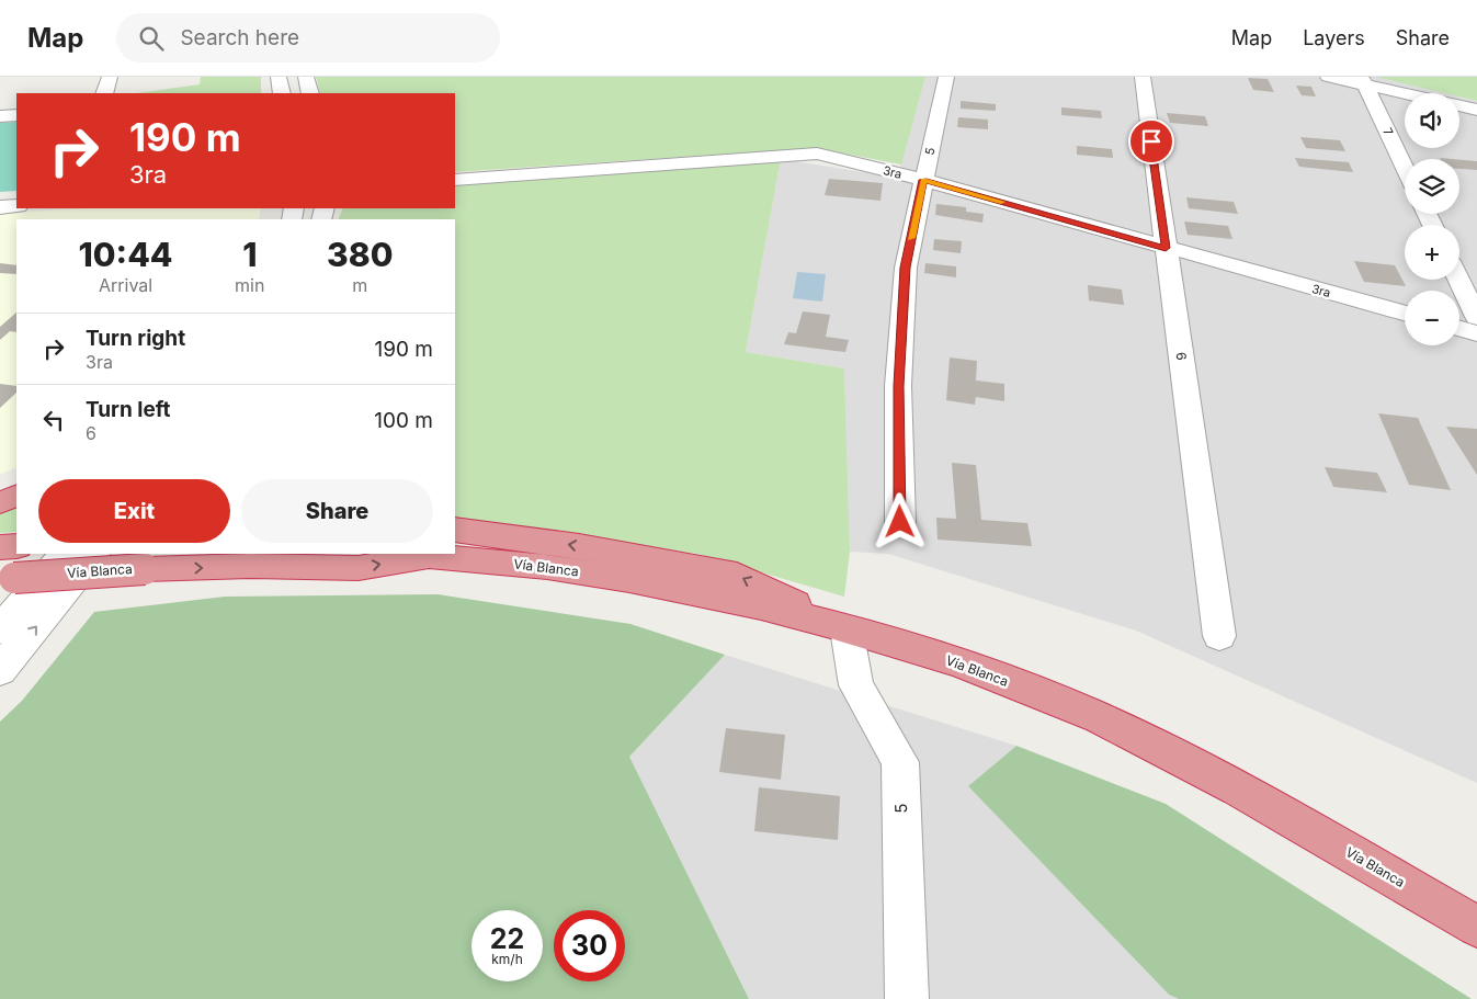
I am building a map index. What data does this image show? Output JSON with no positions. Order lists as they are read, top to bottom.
{
  "streets": {
    "highway": ["Vía Blanca"],
    "street": [
      "7",
      "5",
      "3ra",
      "6"
    ]
  },
  "crossings": [
    ["5", "3ra"],
    ["5", "Vía Blanca"],
    ["3ra", "6"]
  ],
  "page": {
    "header": "Map",
    "search": "Search here",
    "nav": ["Map", "Layers", "Share"],
    "map_buttons": ["+", "−"],
    "turn": ["190 m", "3ra"],
    "eta": [
      "10:44",
      "Arrival",
      "1",
      "min",
      "380",
      "m"
    ],
    "list": [
      {
        "name": "Turn right",
        "note": "3ra",
        "value": "190 m"
      },
      {
        "name": "Turn left",
        "note": "6",
        "value": "100 m"
      }
    ],
    "buttons": ["Exit", "Share"],
    "speed": "22 km/h",
    "limit": "30"
  }
}
